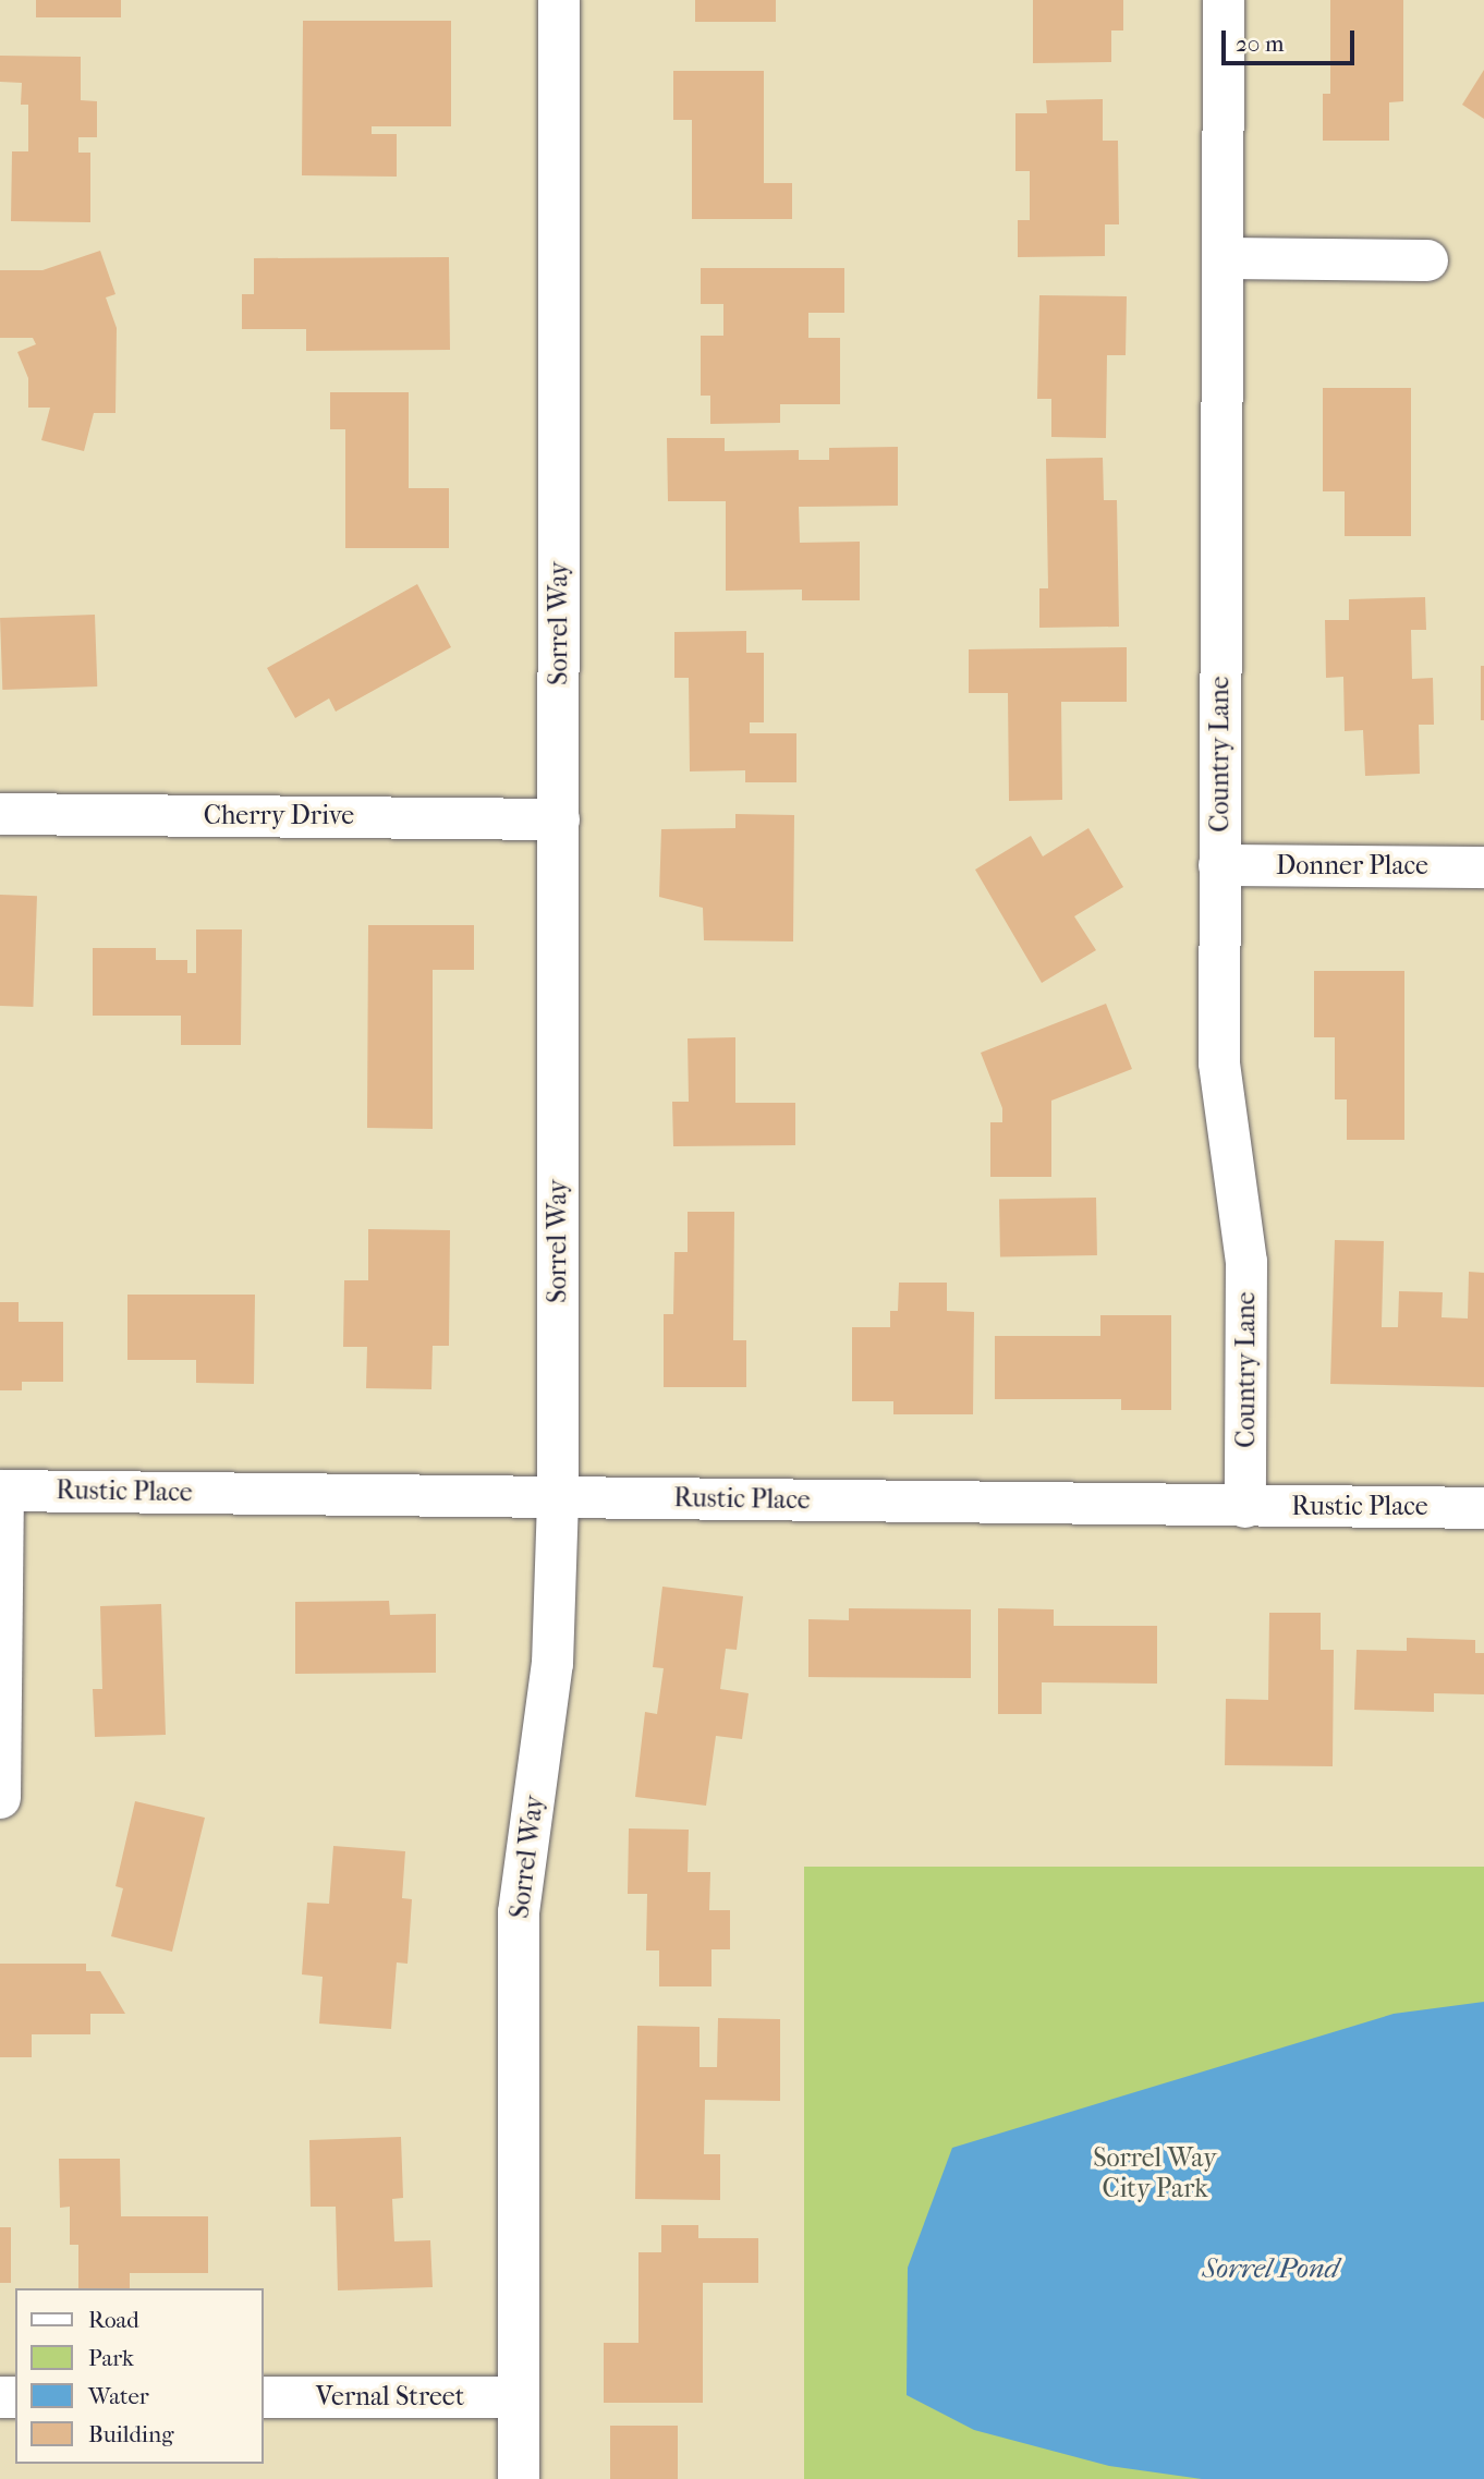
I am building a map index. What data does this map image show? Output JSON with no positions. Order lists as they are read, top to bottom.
{
  "streets": {
    "street": [
      "Sorrel Way",
      "Country Lane",
      "Cherry Drive",
      "Donner Place",
      "Rustic Place",
      "Vernal Street"
    ]
  },
  "crossings": [
    ["Sorrel Way", "Cherry Drive"],
    ["Sorrel Way", "Rustic Place"],
    ["Sorrel Way", "Vernal Street"],
    ["Country Lane", "Donner Place"],
    ["Country Lane", "Rustic Place"]
  ],
  "water": ["Sorrel Pond"],
  "parks": ["Sorrel Way City Park"],
  "legend": [
    "Road",
    "Park",
    "Water",
    "Building"
  ],
  "scale_bar": "20 m"
}
